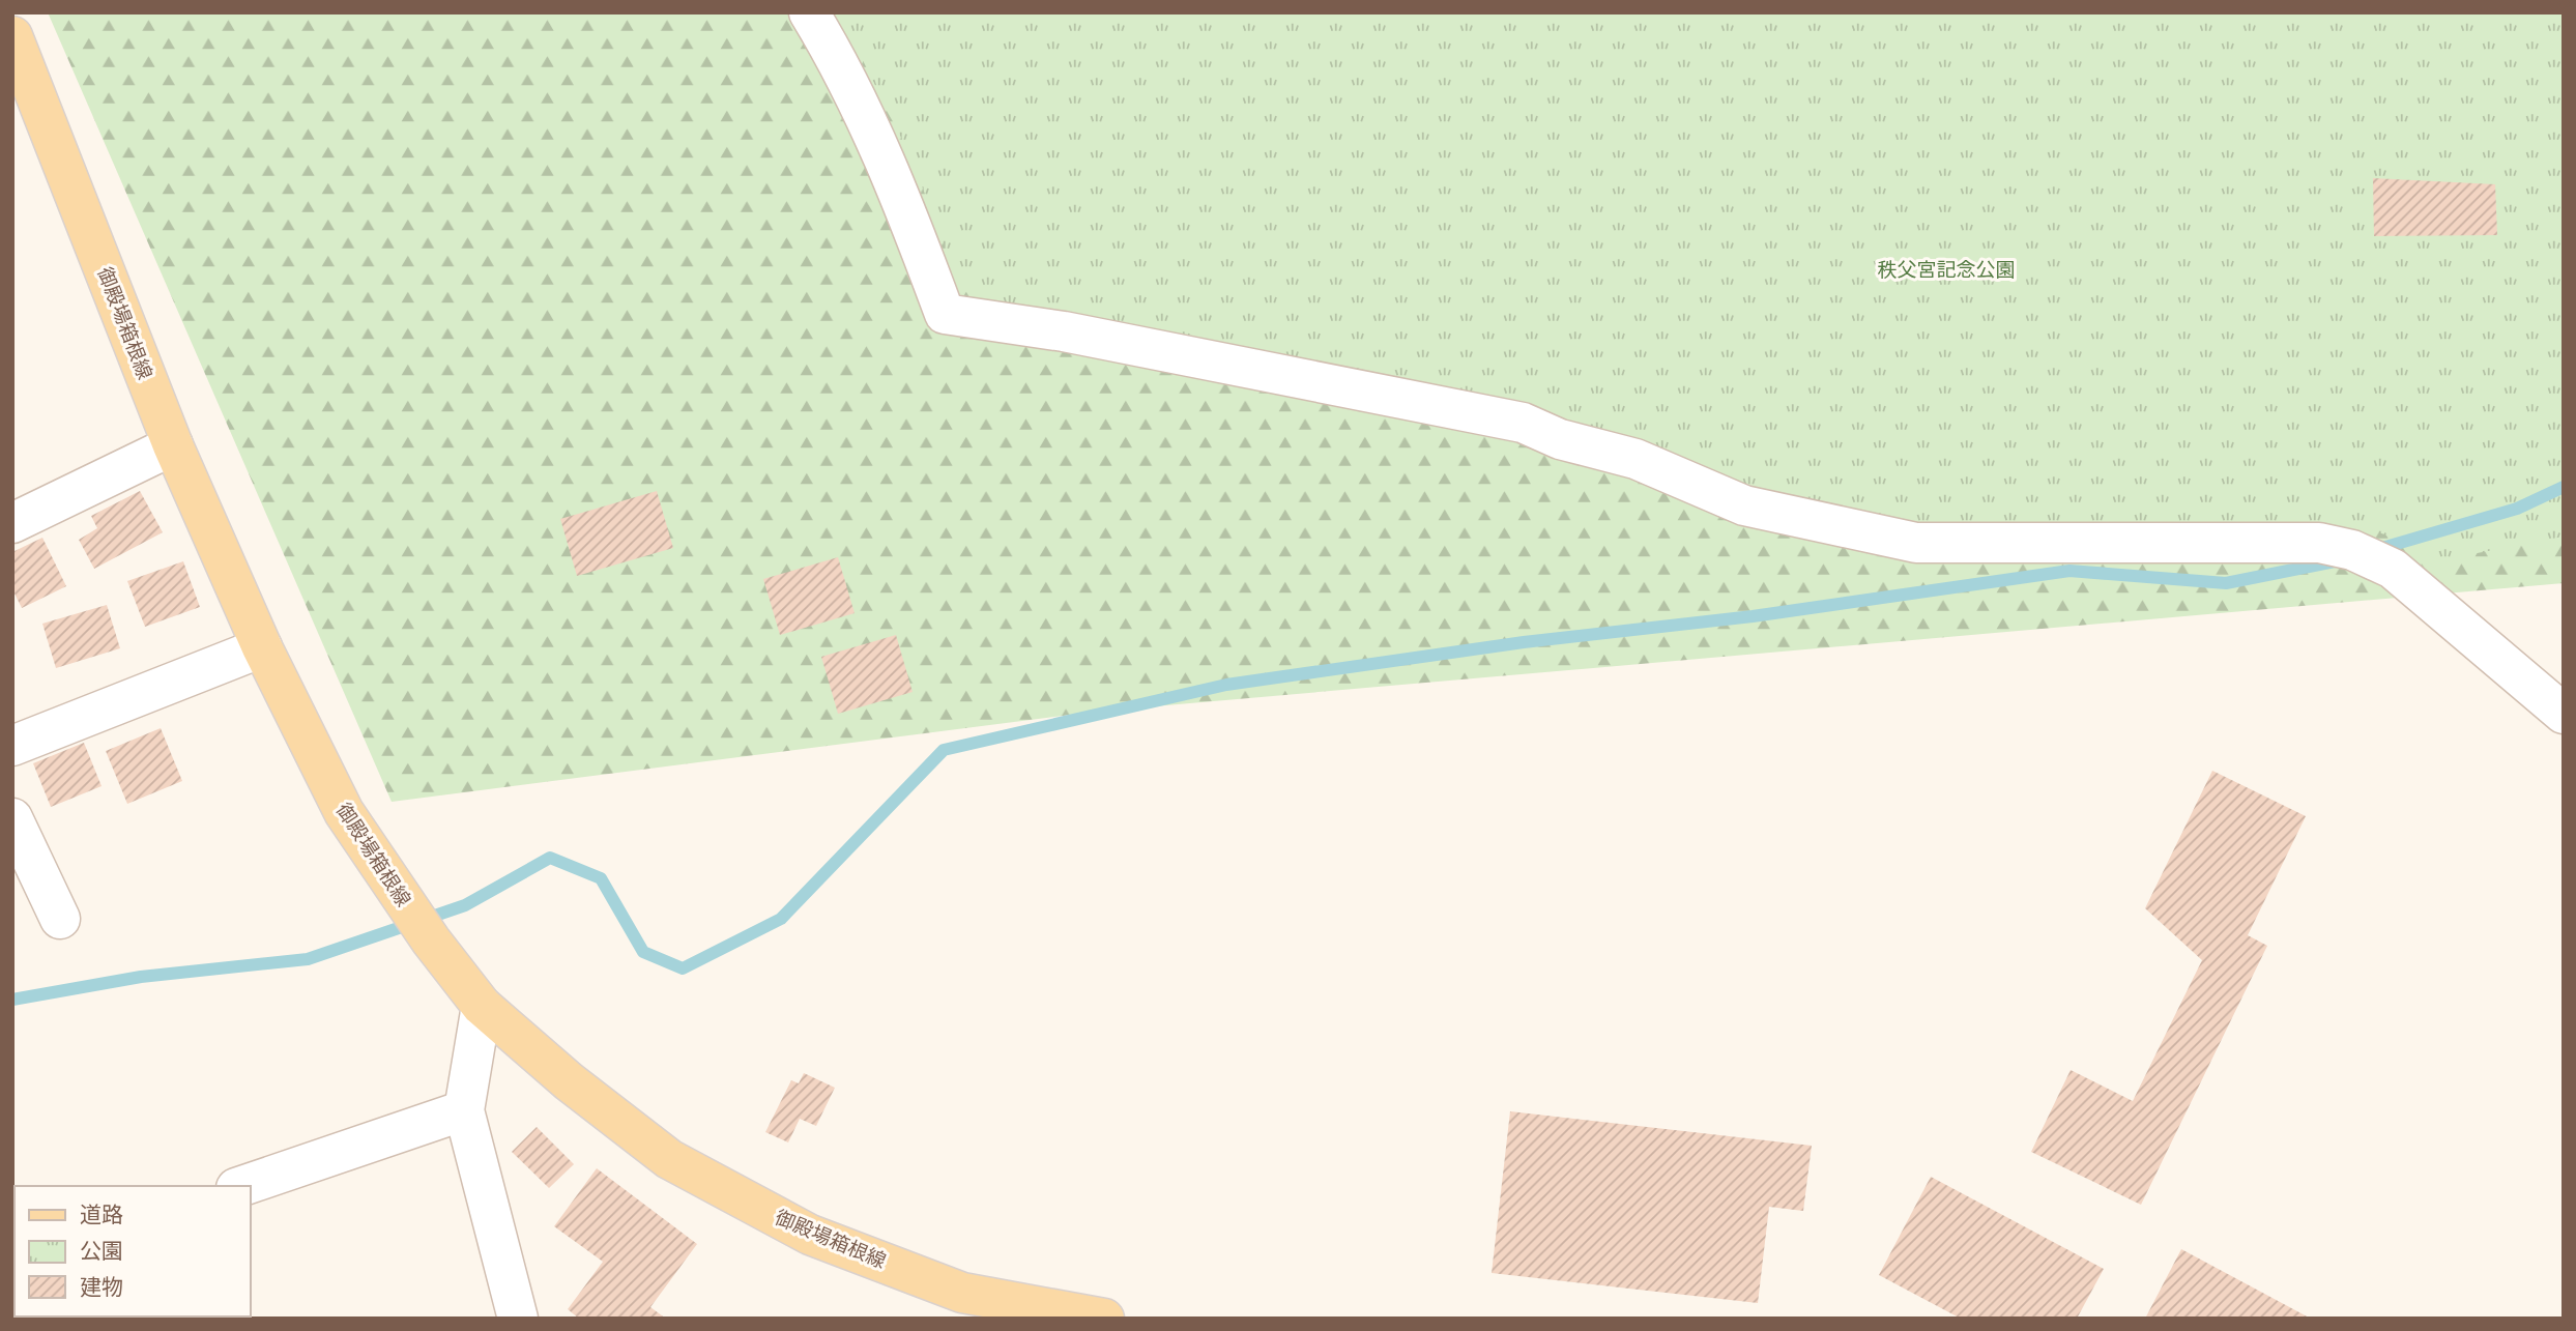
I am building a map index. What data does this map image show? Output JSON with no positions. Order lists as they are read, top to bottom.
{
  "streets": {
    "main road": ["御殿場箱根線"]
  },
  "parks": ["秩父宮記念公園"],
  "legend": ["道路", "公園", "建物"]
}
